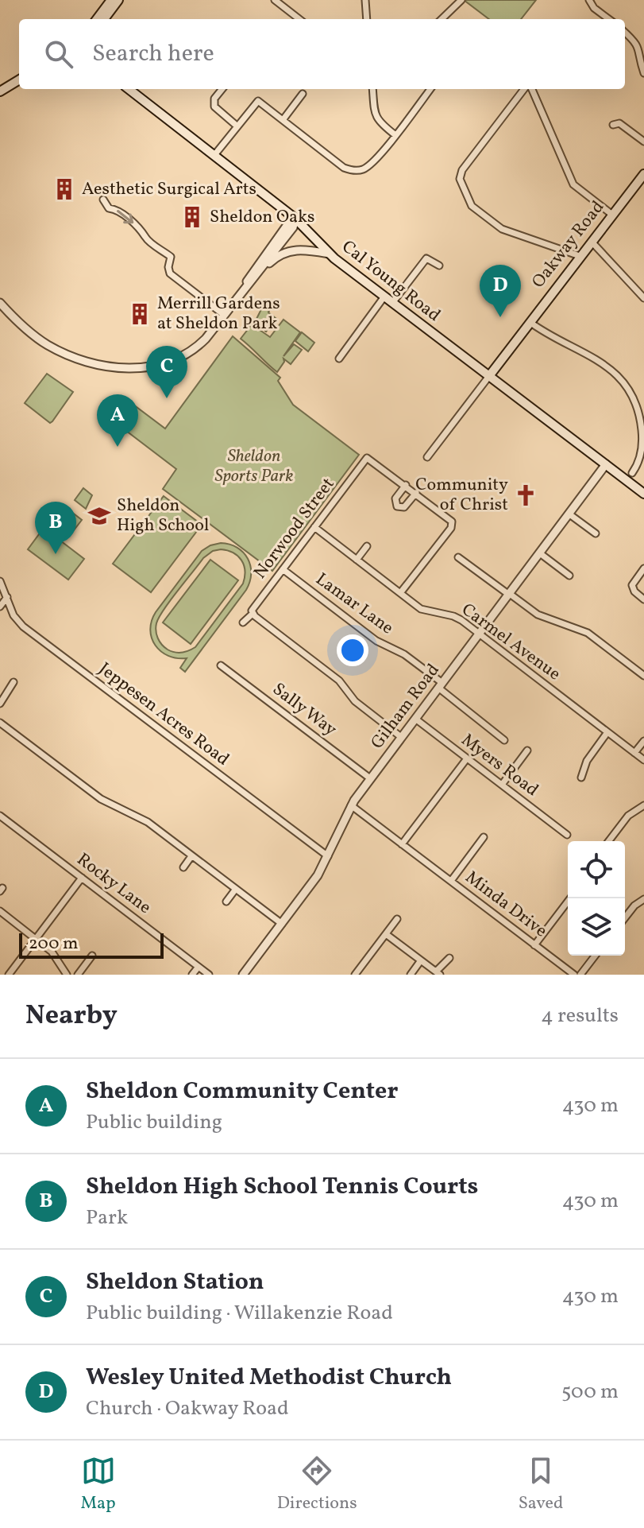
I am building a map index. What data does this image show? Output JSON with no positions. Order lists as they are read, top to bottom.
{
  "streets": {
    "main road": ["Oakway Road", "Cal Young Road"],
    "street": [
      "Norwood Street",
      "Lamar Lane",
      "Carmel Avenue",
      "Gilham Road",
      "Sally Way",
      "Jeppesen Acres Road",
      "Myers Road",
      "Rocky Lane",
      "Minda Drive"
    ]
  },
  "crossings": [
    ["Oakway Road", "Cal Young Road"],
    ["Cal Young Road", "Gilham Road"],
    ["Norwood Street", "Lamar Lane"],
    ["Norwood Street", "Carmel Avenue"],
    ["Lamar Lane", "Gilham Road"],
    ["Carmel Avenue", "Gilham Road"],
    ["Gilham Road", "Sally Way"],
    ["Gilham Road", "Jeppesen Acres Road"],
    ["Gilham Road", "Myers Road"],
    ["Gilham Road", "Minda Drive"]
  ],
  "parks": ["Sheldon Sports Park"],
  "places": {
    "building": ["Aesthetic Surgical Arts", "Sheldon Oaks", "Merrill Gardens at Sheldon Park"],
    "church": ["Community of Christ"],
    "school or university": ["Sheldon High School"]
  },
  "scale_bar": "200 m",
  "page": {
    "search": "Search here",
    "pins": [
      "D",
      "C",
      "A",
      "B"
    ],
    "scale": "200 m",
    "heading": ["Nearby", "4 results"],
    "list": [
      {
        "mark": "A",
        "name": "Sheldon Community Center",
        "note": "Public building",
        "value": "430 m"
      },
      {
        "mark": "B",
        "name": "Sheldon High School Tennis Courts",
        "note": "Park",
        "value": "430 m"
      },
      {
        "mark": "C",
        "name": "Sheldon Station",
        "note": "Public building · Willakenzie Road",
        "value": "430 m"
      },
      {
        "mark": "D",
        "name": "Wesley United Methodist Church",
        "note": "Church · Oakway Road",
        "value": "500 m"
      }
    ],
    "nav": ["Map", "Directions", "Saved"]
  }
}
